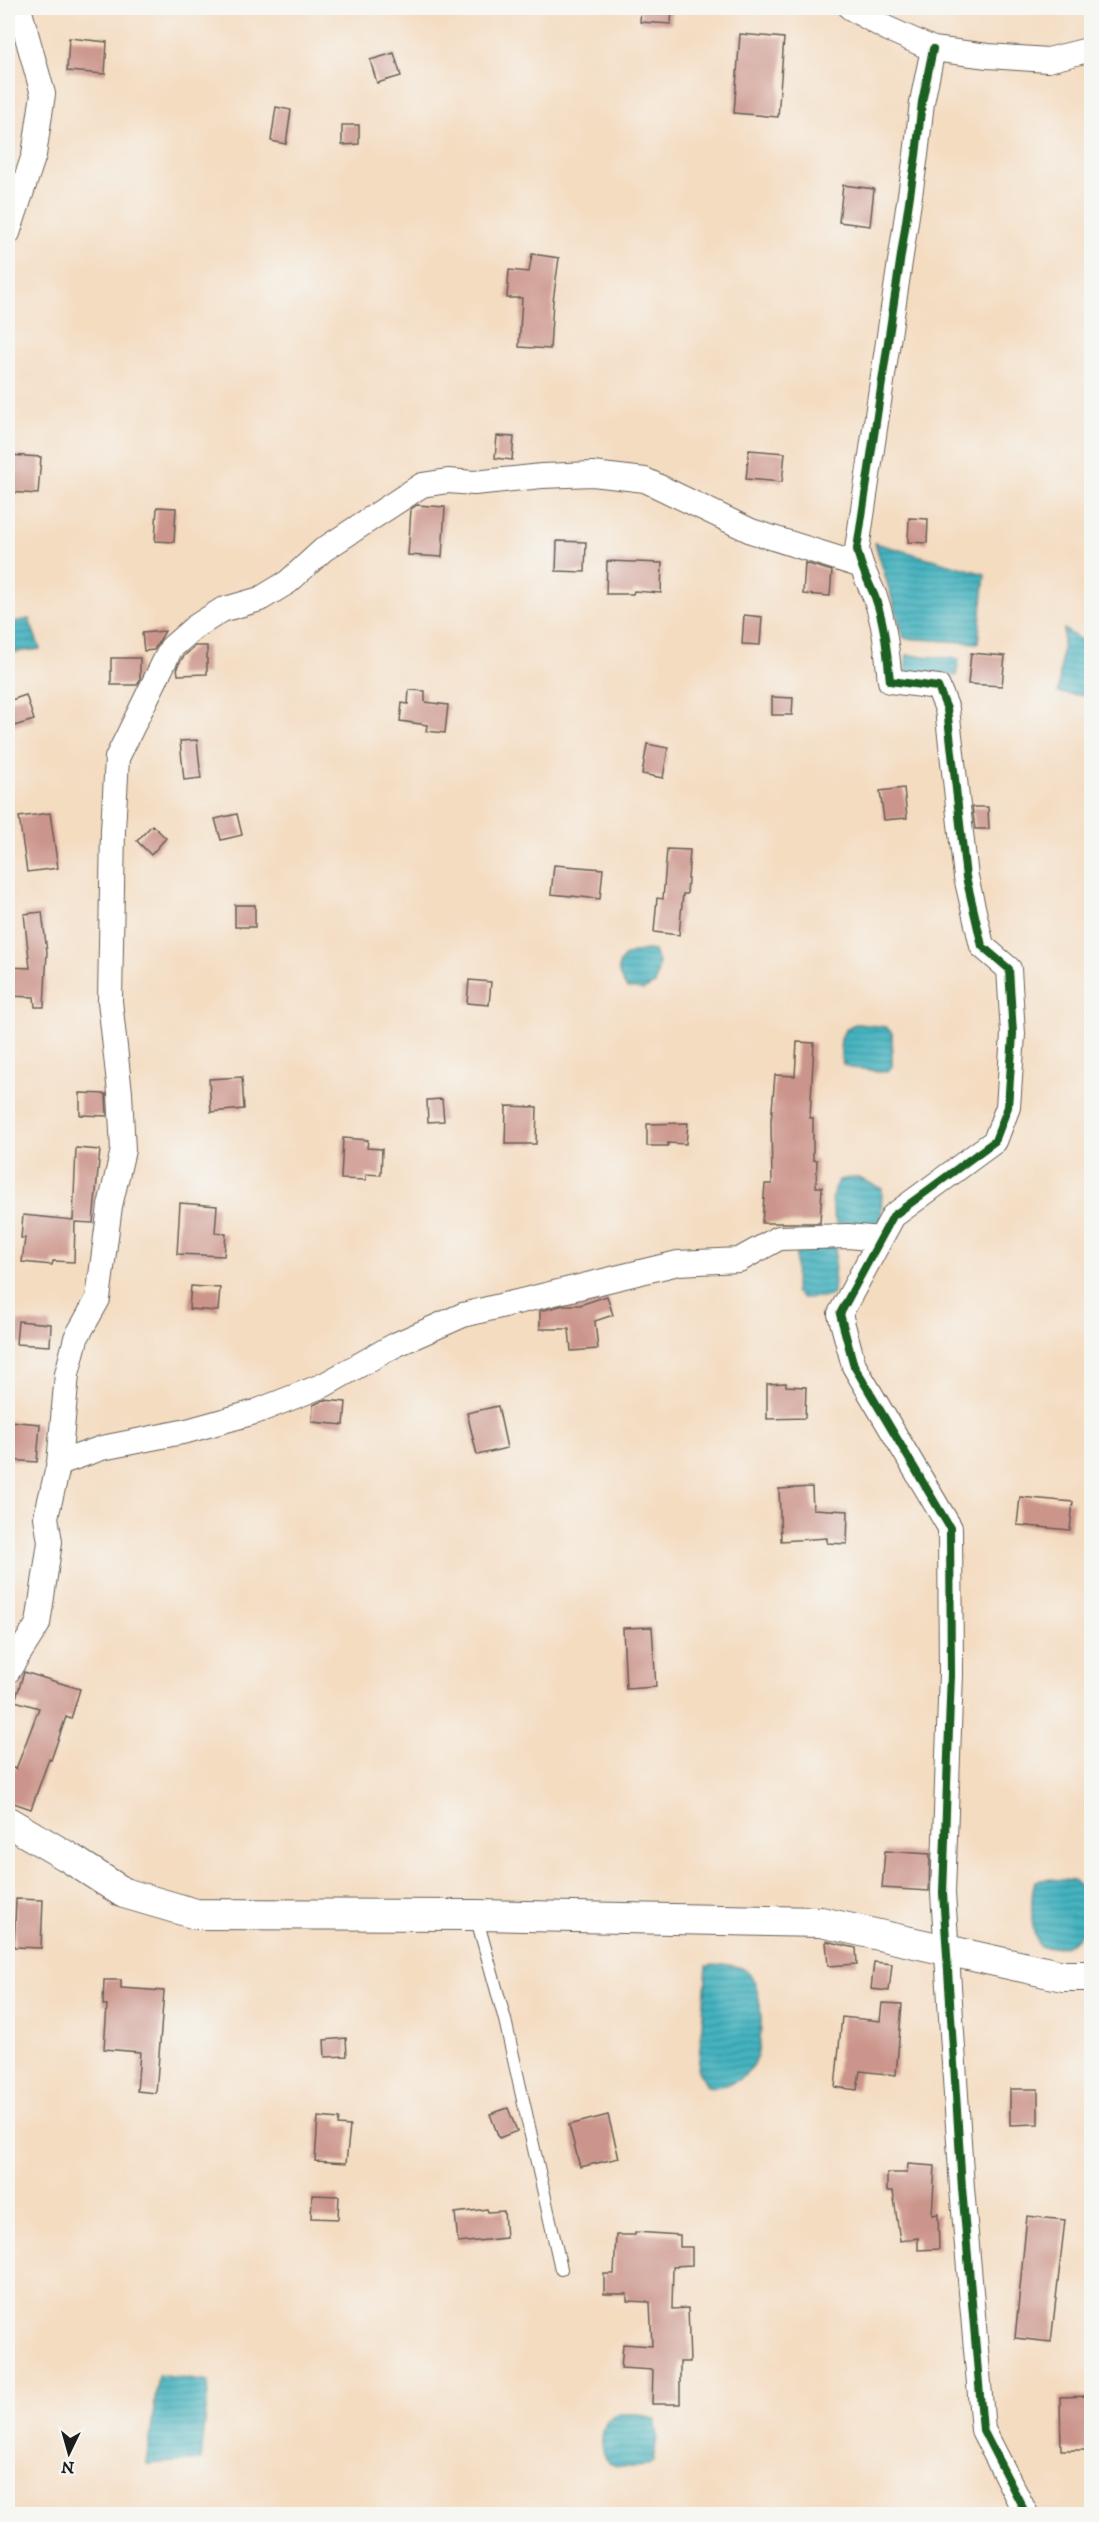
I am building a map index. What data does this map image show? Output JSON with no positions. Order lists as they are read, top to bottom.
{
  "north": "bottom"
}
